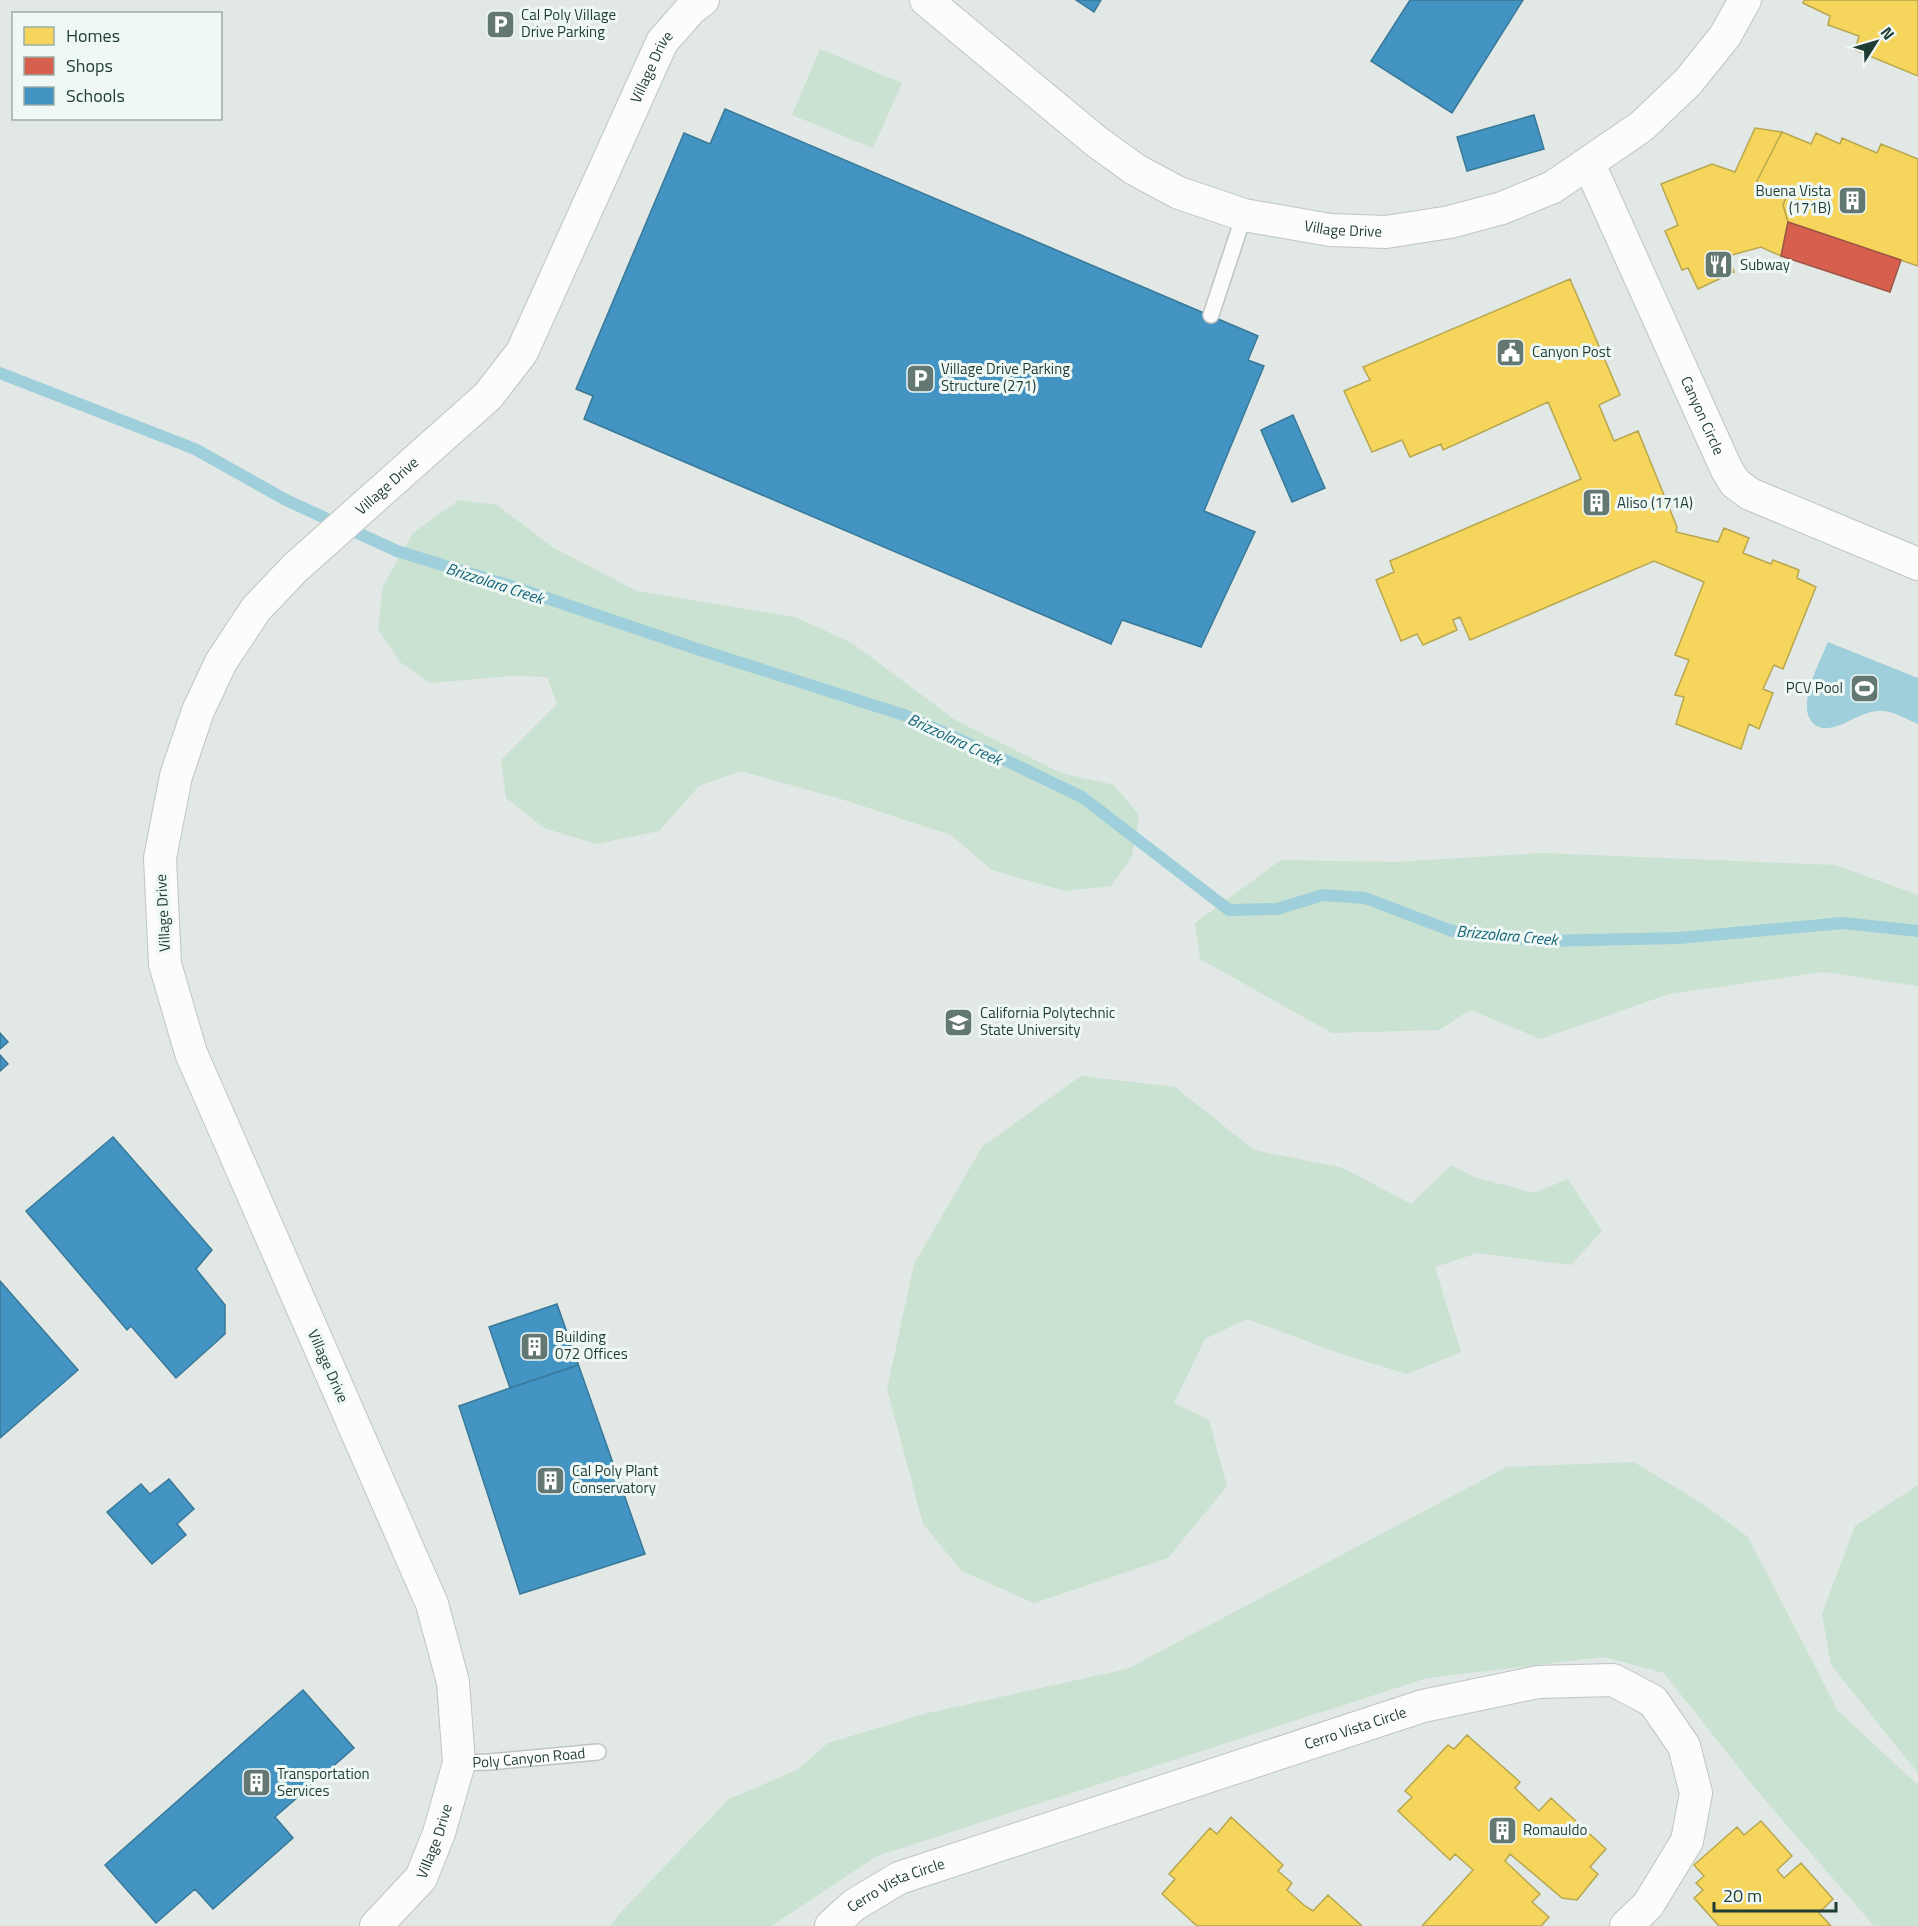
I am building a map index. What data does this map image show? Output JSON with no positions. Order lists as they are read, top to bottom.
{
  "streets": {
    "street": ["Village Drive", "Canyon Circle", "Cerro Vista Circle"],
    "lane": ["Poly Canyon Road"]
  },
  "crossings": [
    ["Village Drive", "Canyon Circle"],
    ["Village Drive", "Poly Canyon Road"]
  ],
  "water": ["Brizzolara Creek"],
  "places": {
    "parking": ["Cal Poly Village Drive Parking", "Village Drive Parking Structure (271)"],
    "building": [
      "Buena Vista (171B)",
      "Aliso (171A)",
      "Building 072 Offices",
      "Cal Poly Plant Conservatory",
      "Transportation Services",
      "Romauldo"
    ],
    "restaurant": ["Subway"],
    "public building": ["Canyon Post"],
    "sports": ["PCV Pool"],
    "school or university": ["California Polytechnic State University"]
  },
  "legend": ["Homes", "Shops", "Schools"],
  "scale_bar": "20 m",
  "north": "top right"
}
